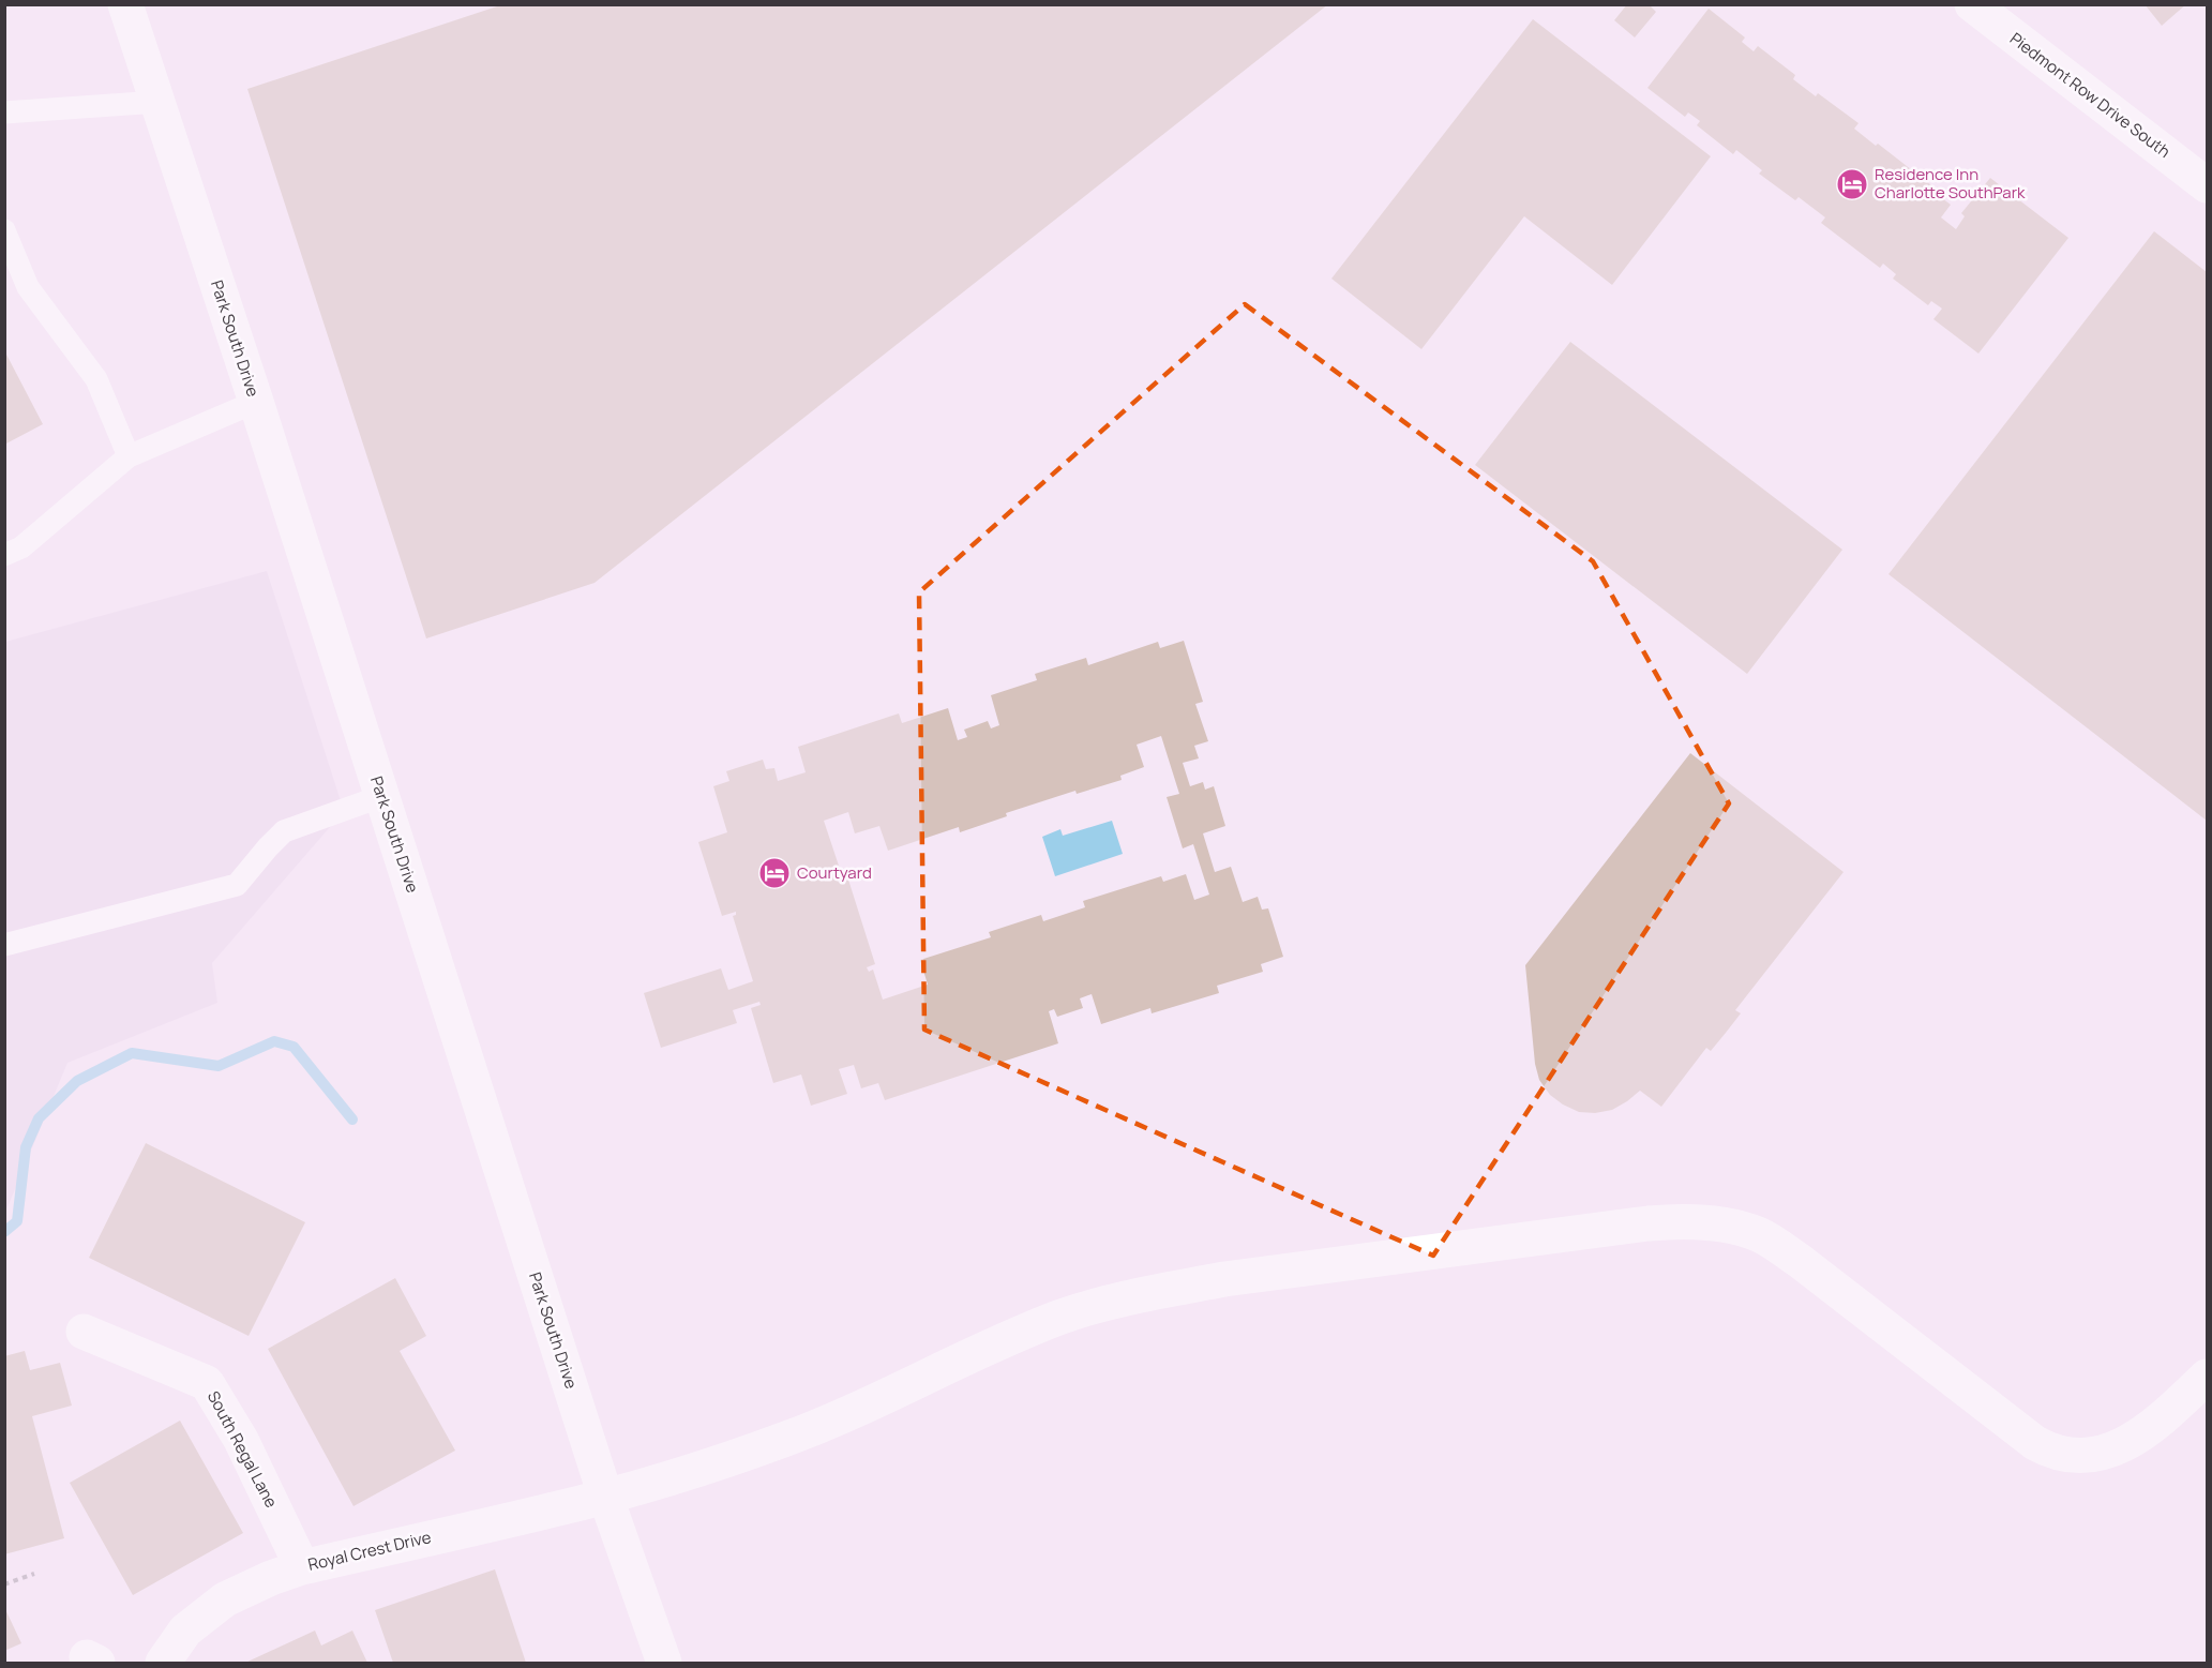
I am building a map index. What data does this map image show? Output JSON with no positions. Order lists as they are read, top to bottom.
{
  "streets": {
    "street": [
      "Piedmont Row Drive South",
      "Park South Drive",
      "South Regal Lane",
      "Royal Crest Drive"
    ]
  },
  "crossings": [
    ["Park South Drive", "Royal Crest Drive"],
    ["South Regal Lane", "Royal Crest Drive"]
  ],
  "places": {
    "hotel": ["Residence Inn Charlotte SouthPark", "Courtyard"]
  }
}
